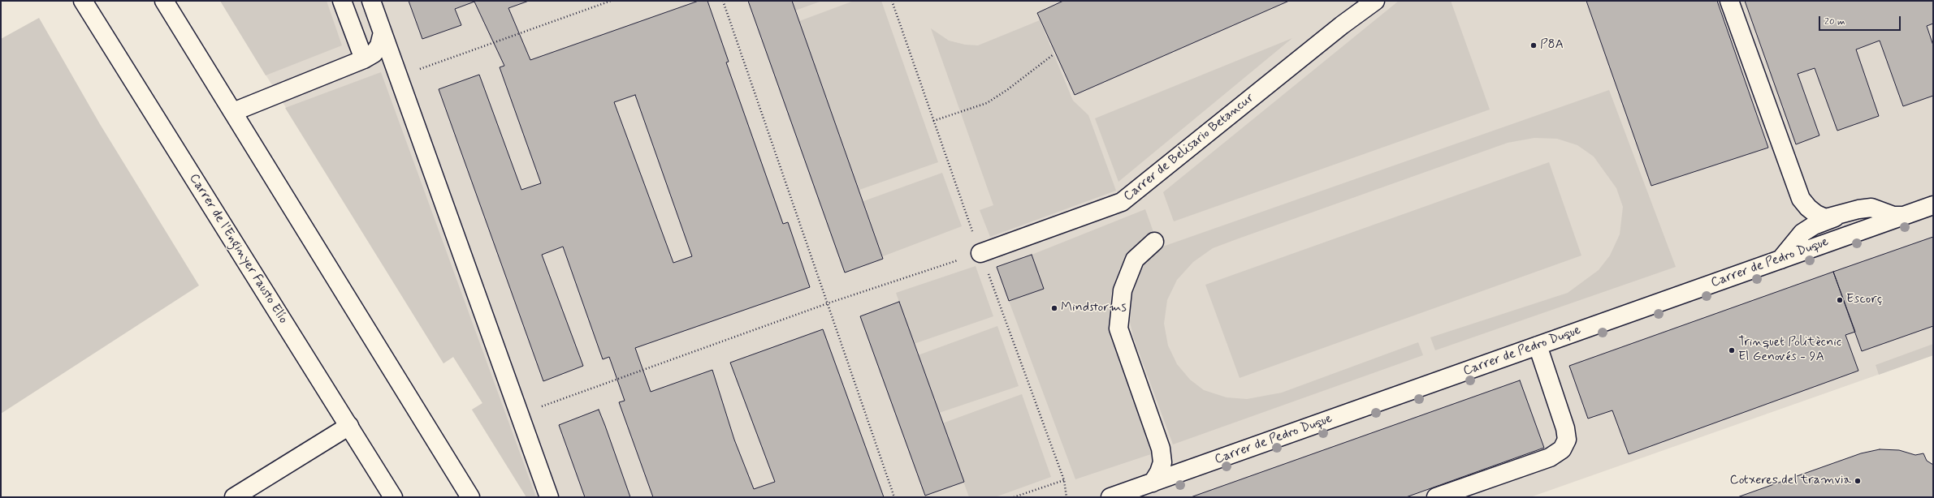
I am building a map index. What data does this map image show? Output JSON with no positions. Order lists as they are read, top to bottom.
{
  "streets": {
    "main road": ["Carrer de Belisario Betancur", "Carrer de l'Enginyer Fausto Elío", "Carrer de Pedro Duque"]
  },
  "places": [
    "P8A",
    "Escorç",
    "Mindstorms",
    "Trinquet Politècnic El Genovés - 9A",
    "Cotxeres del tramvia"
  ],
  "scale_bar": "20 m"
}
